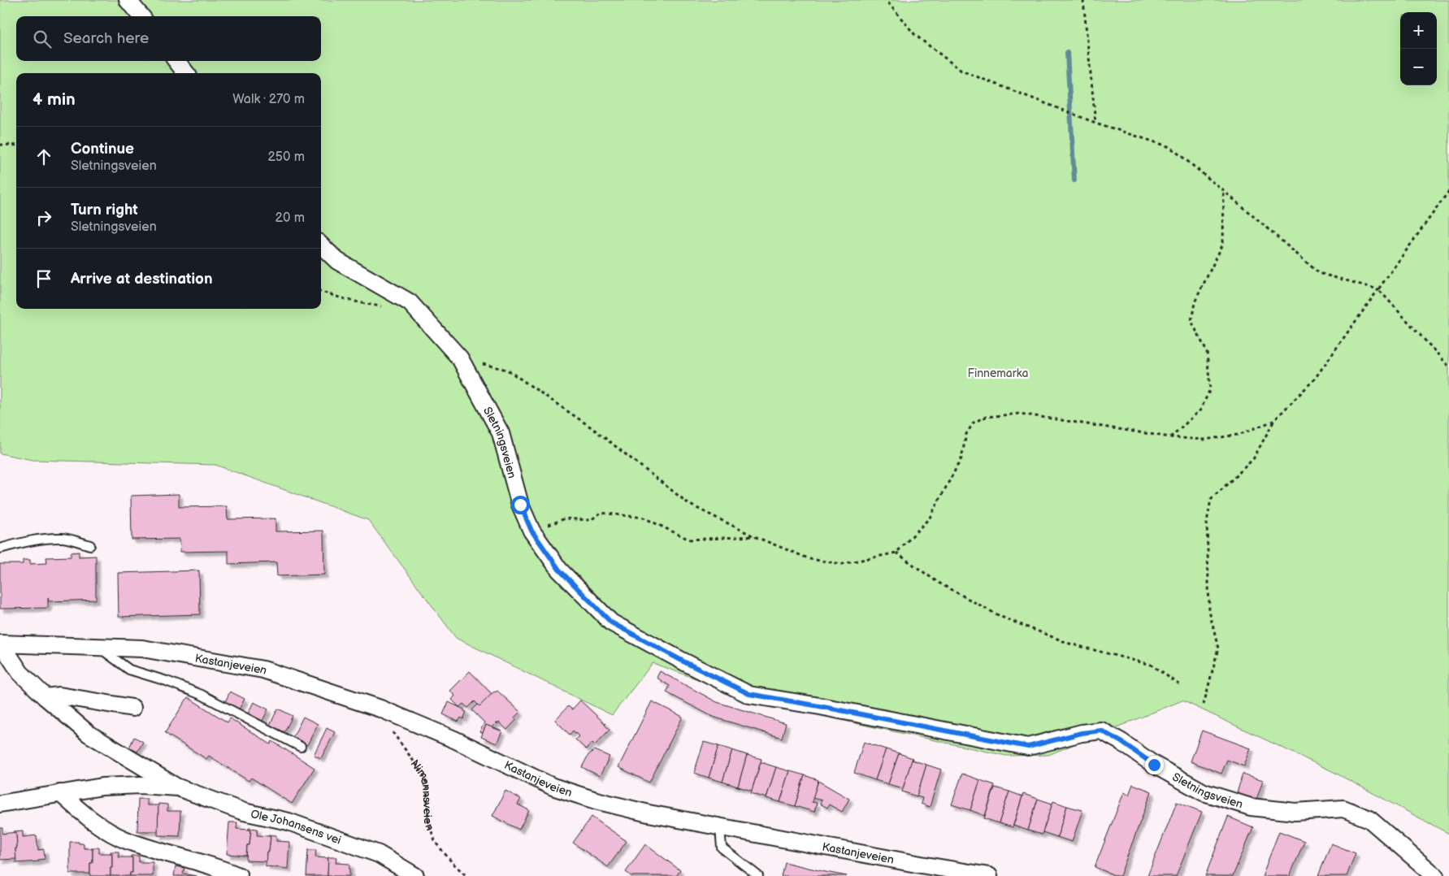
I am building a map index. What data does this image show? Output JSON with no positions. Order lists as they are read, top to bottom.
{
  "streets": {
    "street": ["Sletningsveien", "Kastanjeveien", "Ole Johansens vei"],
    "path": ["Nimannsveien"]
  },
  "crossings": [
    ["Kastanjeveien", "Nimannsveien"],
    ["Kastanjeveien", "Ole Johansens vei"]
  ],
  "parks": ["Finnemarka"],
  "page": {
    "map_buttons": ["+", "−"],
    "search": "Search here",
    "heading": ["4 min", "Walk · 270 m"],
    "list": [
      ["Continue", "Sletningsveien", "250 m"],
      ["Turn right", "Sletningsveien", "20 m"],
      "Arrive at destination"
    ]
  }
}
